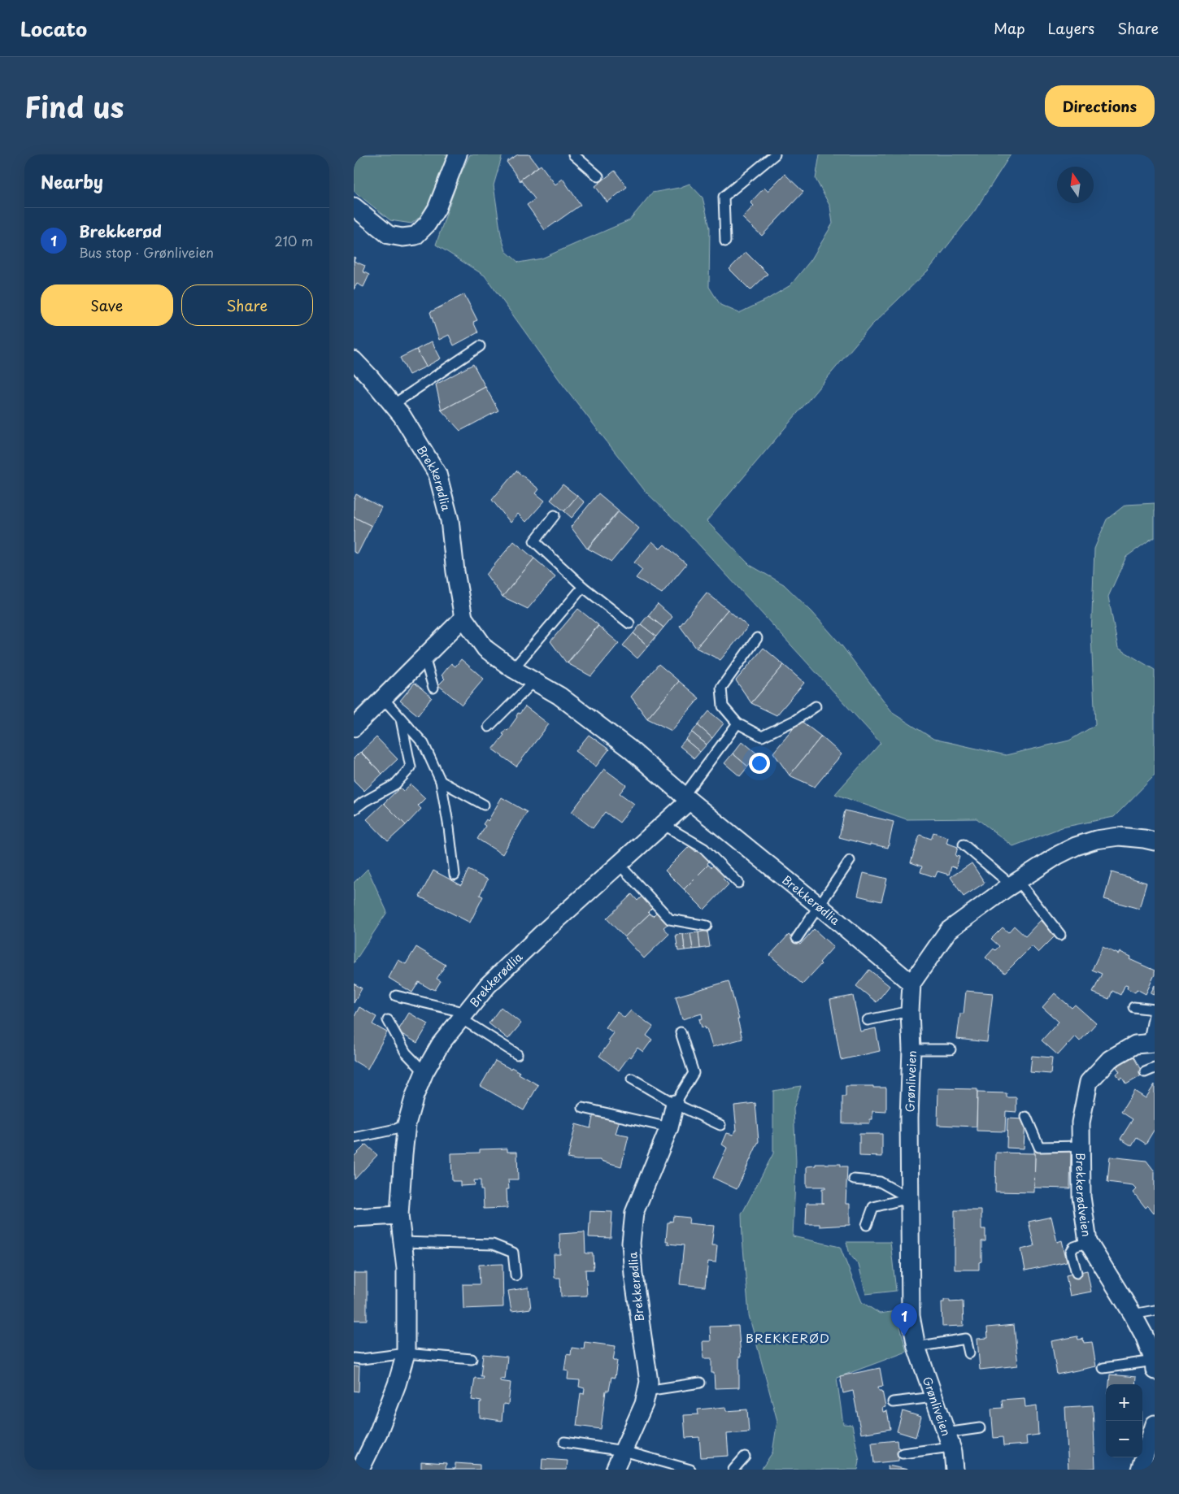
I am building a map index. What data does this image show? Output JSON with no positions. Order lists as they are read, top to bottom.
{
  "streets": {
    "street": ["Brekkerødlia", "Grønliveien", "Brekkerødveien"]
  },
  "crossings": [
    ["Brekkerødlia", "Grønliveien"]
  ],
  "districts": ["BREKKERØD"],
  "north": "top",
  "page": {
    "header": "Locato",
    "nav": ["Map", "Layers", "Share"],
    "title": "Find us",
    "buttons": [
      "Directions",
      ["Save", "Share"]
    ],
    "heading": "Nearby",
    "list": [
      {
        "mark": "1",
        "name": "Brekkerød",
        "note": "Bus stop · Grønliveien",
        "value": "210 m"
      }
    ],
    "pins": "1",
    "map_buttons": ["+", "−"]
  }
}
